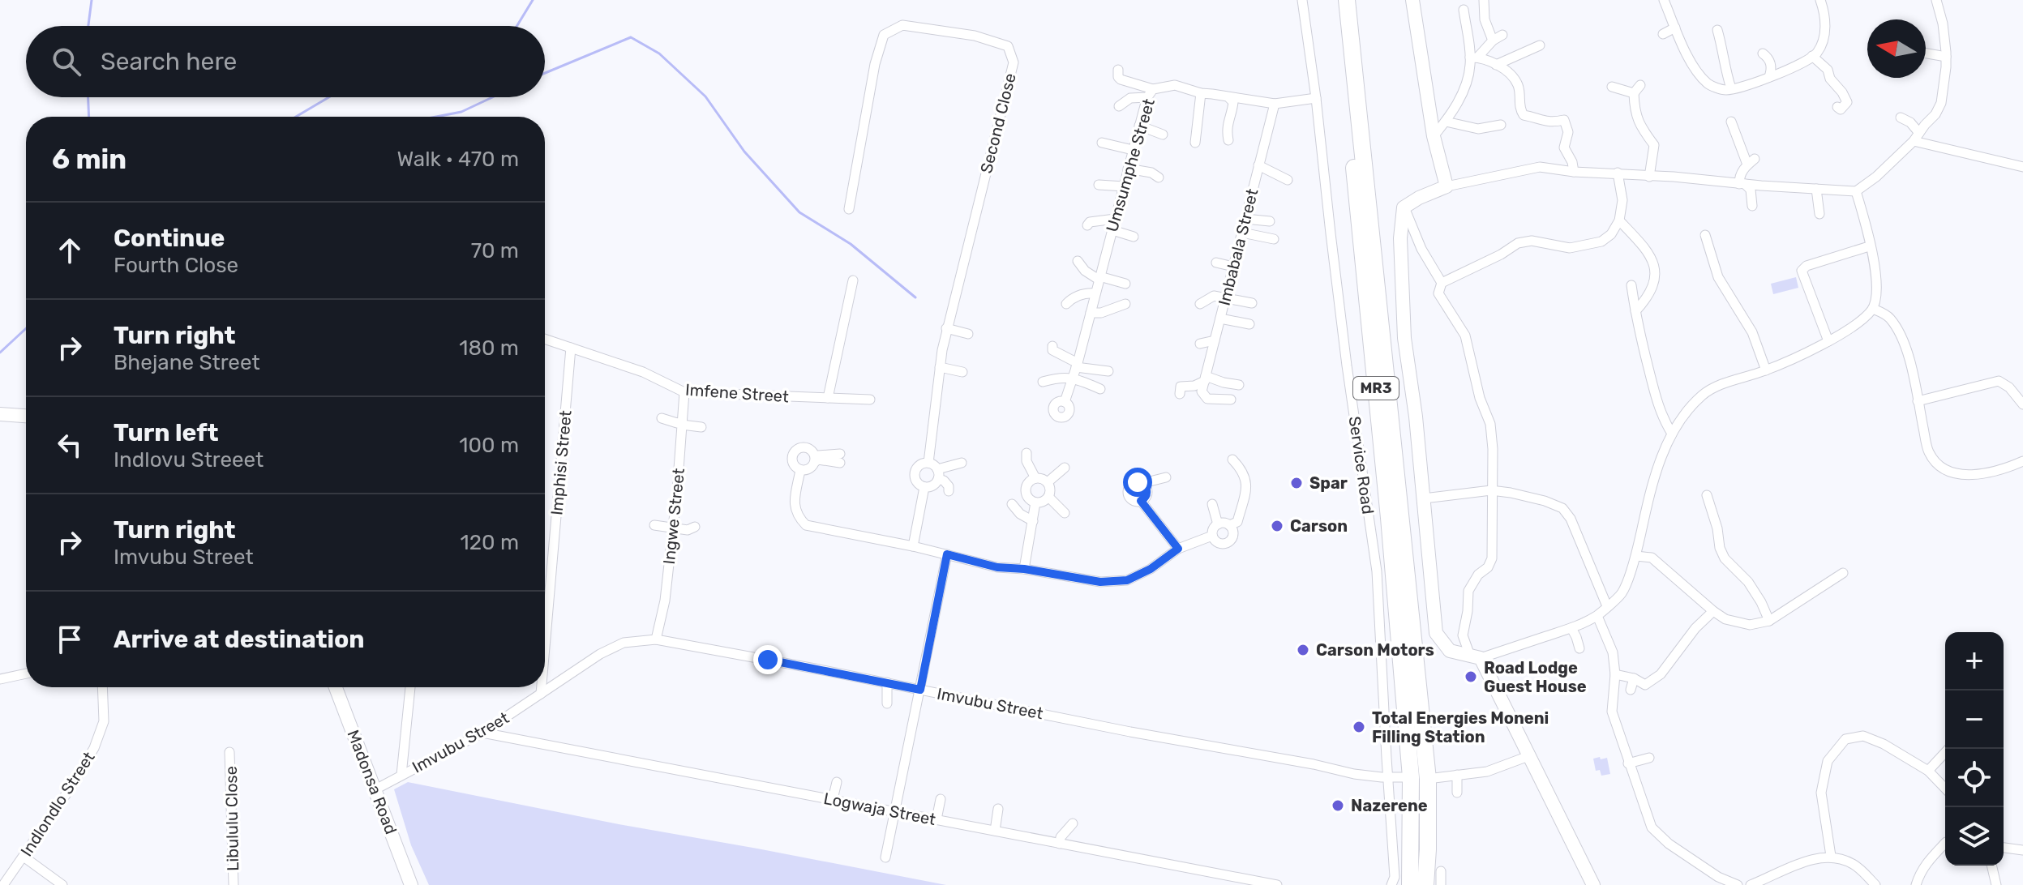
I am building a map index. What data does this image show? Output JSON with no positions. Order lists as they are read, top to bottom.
{
  "streets": {
    "highway": ["MR3"],
    "street": [
      "Second Close",
      "Umsumphe Street",
      "Imbabala Street",
      "Imfene Street",
      "Imphisi Street",
      "Service Road",
      "Ingwe Street",
      "Imvubu Street",
      "Madonsa Road",
      "Indlondlo Street",
      "Logwaja Street",
      "Libululu Close"
    ]
  },
  "crossings": [
    ["Umsumphe Street", "Imbabala Street"],
    ["Umsumphe Street", "Service Road"],
    ["MR3", "Imvubu Street"],
    ["Imfene Street", "Imphisi Street"],
    ["Imfene Street", "Ingwe Street"],
    ["Imphisi Street", "Imvubu Street"],
    ["Service Road", "Imvubu Street"],
    ["Ingwe Street", "Imvubu Street"],
    ["Imvubu Street", "Madonsa Road"],
    ["Imvubu Street", "Logwaja Street"]
  ],
  "places": [
    "Spar",
    "Carson",
    "Carson Motors",
    "Road Lodge Guest House",
    "Total Energies Moneni Filling Station",
    "Nazerene"
  ],
  "north": "left",
  "page": {
    "search": "Search here",
    "heading": ["6 min", "Walk · 470 m"],
    "list": [
      ["Continue", "Fourth Close", "70 m"],
      ["Turn right", "Bhejane Street", "180 m"],
      ["Turn left", "Indlovu Streeet", "100 m"],
      ["Turn right", "Imvubu Street", "120 m"],
      "Arrive at destination"
    ],
    "map_buttons": ["+", "−"]
  }
}
